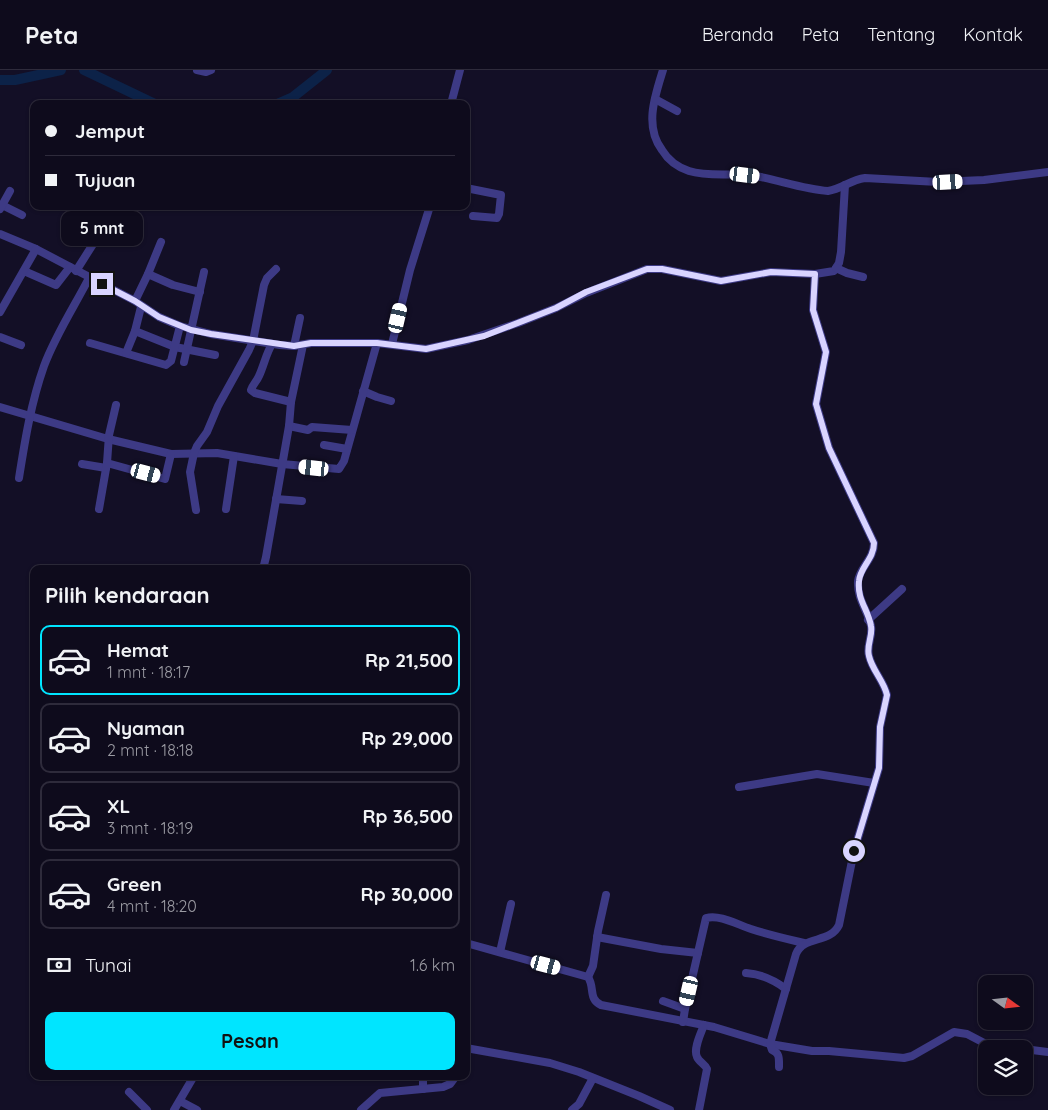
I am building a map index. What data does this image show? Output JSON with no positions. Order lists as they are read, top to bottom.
{
  "north": "right",
  "page": {
    "header": "Peta",
    "nav": [
      "Beranda",
      "Peta",
      "Tentang",
      "Kontak"
    ],
    "banner": ["Jemput", "Tujuan"],
    "bubble": "5 mnt",
    "heading": "Pilih kendaraan",
    "list": [
      {
        "name": "Hemat",
        "note": "1 mnt · 18:17",
        "value": "Rp 21,500"
      },
      {
        "name": "Nyaman",
        "note": "2 mnt · 18:18",
        "value": "Rp 29,000"
      },
      {
        "name": "XL",
        "note": "3 mnt · 18:19",
        "value": "Rp 36,500"
      },
      {
        "name": "Green",
        "note": "4 mnt · 18:20",
        "value": "Rp 30,000"
      }
    ],
    "pay": ["Tunai", "1.6 km"],
    "buttons": "Pesan"
  }
}
